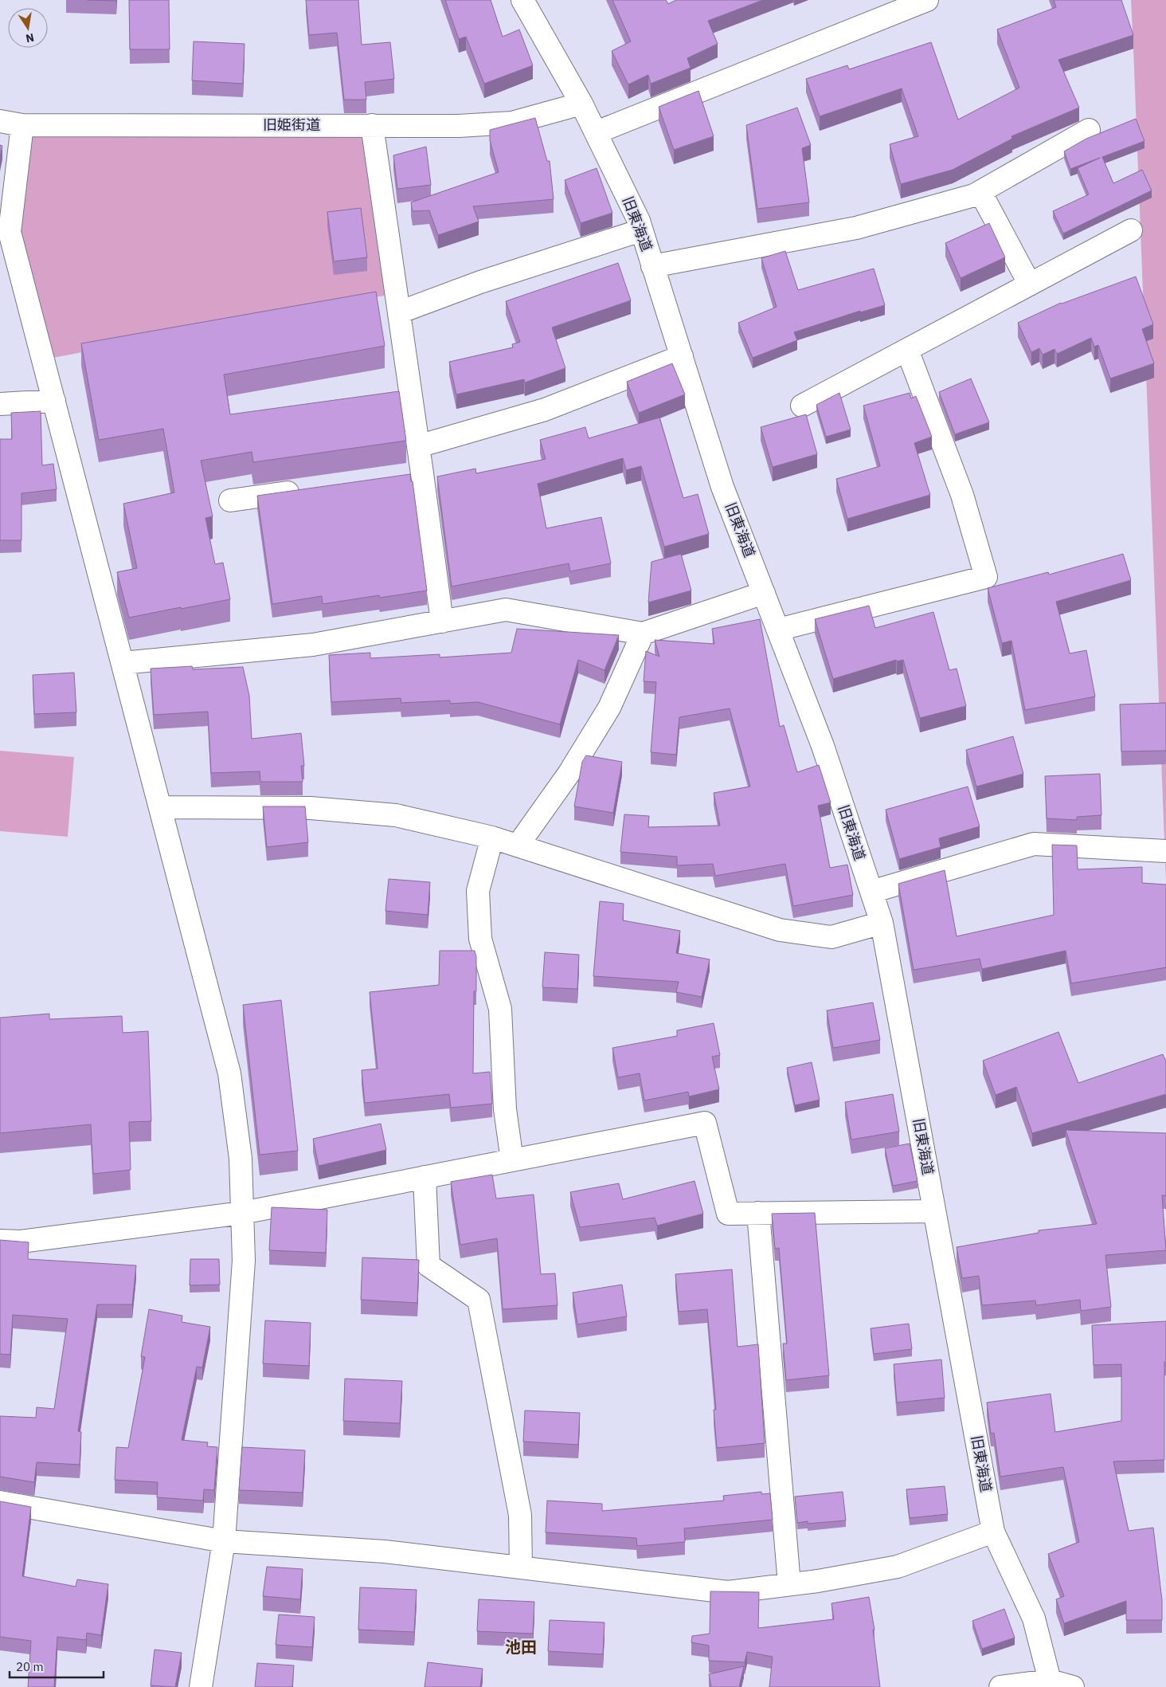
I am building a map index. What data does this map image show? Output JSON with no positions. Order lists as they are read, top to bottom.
{
  "streets": {
    "street": ["旧姫街道", "旧東海道"]
  },
  "crossings": [
    ["旧姫街道", "旧東海道"]
  ],
  "districts": ["池田"],
  "scale_bar": "20 m",
  "north": "bottom"
}
